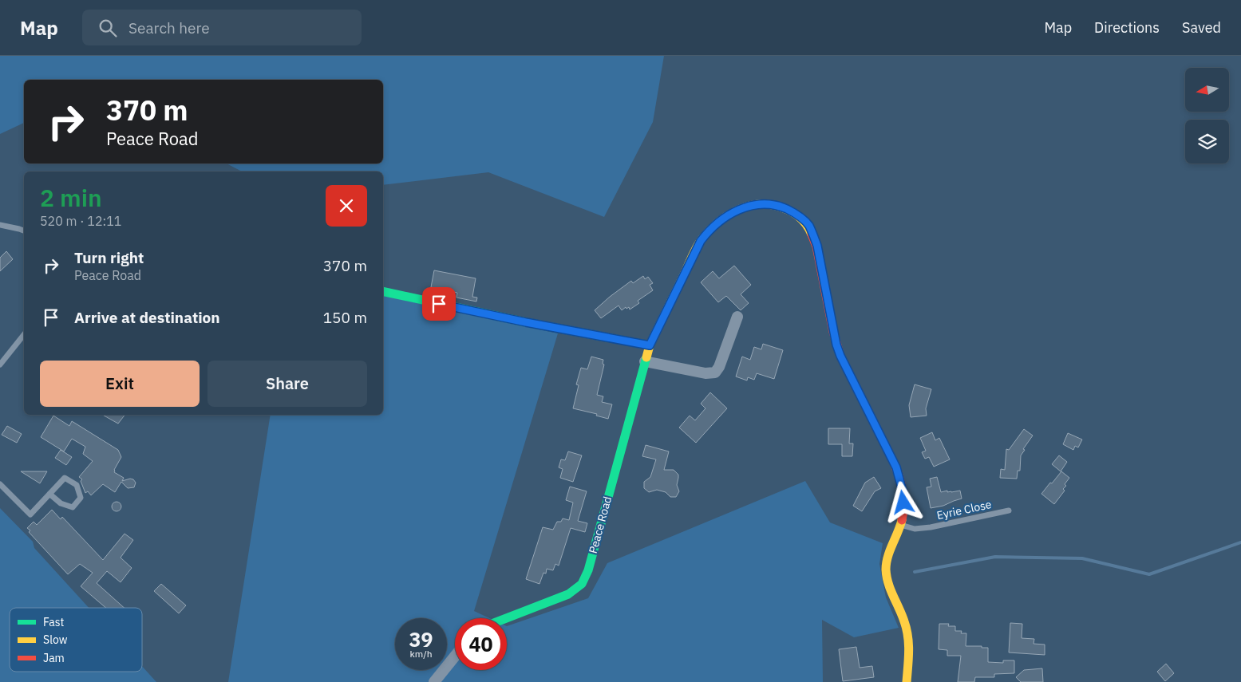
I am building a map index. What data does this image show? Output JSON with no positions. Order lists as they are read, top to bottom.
{
  "streets": {
    "street": ["Peace Road"],
    "lane": ["Eyrie Close"]
  },
  "crossings": [
    ["Eyrie Close", "Peace Road"]
  ],
  "legend": ["Fast", "Slow", "Jam"],
  "north": "left",
  "page": {
    "header": "Map",
    "search": "Search here",
    "nav": ["Map", "Directions", "Saved"],
    "turn": ["370 m", "Peace Road"],
    "heading": ["2 min", "520 m · 12:11"],
    "list": [
      {
        "name": "Turn right",
        "note": "Peace Road",
        "value": "370 m"
      },
      {
        "name": "Arrive at destination",
        "value": "150 m"
      }
    ],
    "buttons": ["Exit", "Share"],
    "speed": "39 km/h",
    "limit": "40"
  }
}
